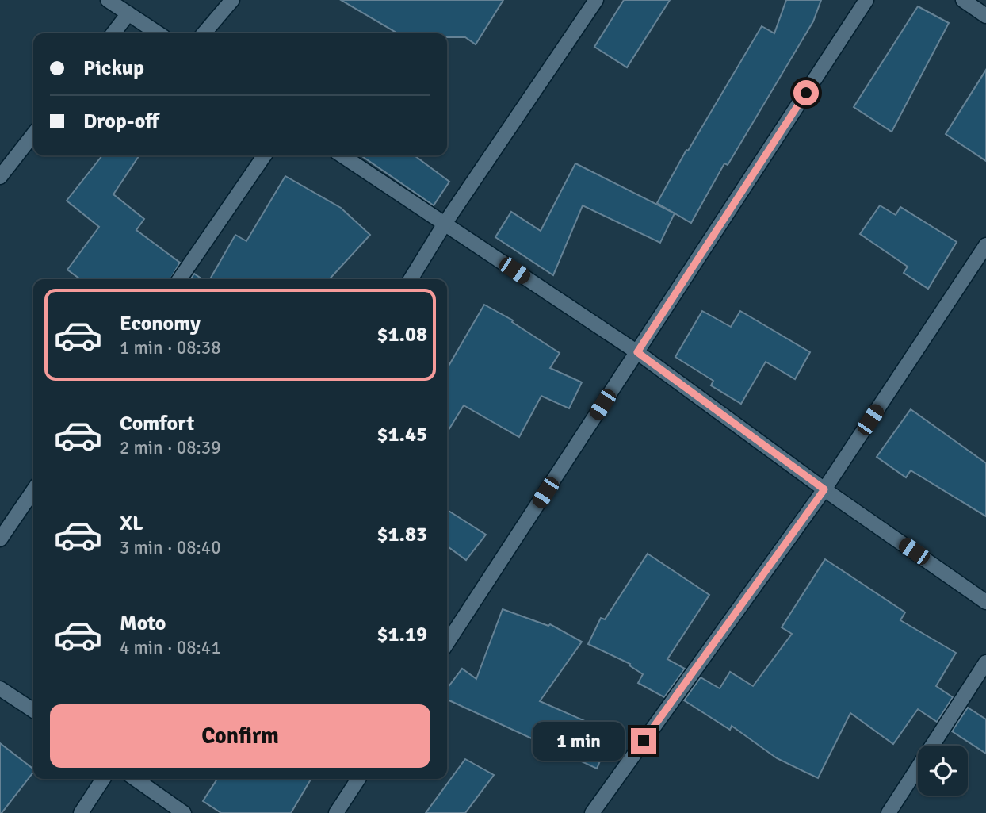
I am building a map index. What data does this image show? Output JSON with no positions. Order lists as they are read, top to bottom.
{
  "page": {
    "banner": ["Pickup", "Drop-off"],
    "list": [
      {
        "name": "Economy",
        "note": "1 min · 08:38",
        "value": "$1.08"
      },
      {
        "name": "Comfort",
        "note": "2 min · 08:39",
        "value": "$1.45"
      },
      {
        "name": "XL",
        "note": "3 min · 08:40",
        "value": "$1.83"
      },
      {
        "name": "Moto",
        "note": "4 min · 08:41",
        "value": "$1.19"
      }
    ],
    "buttons": "Confirm",
    "bubble": "1 min"
  }
}
